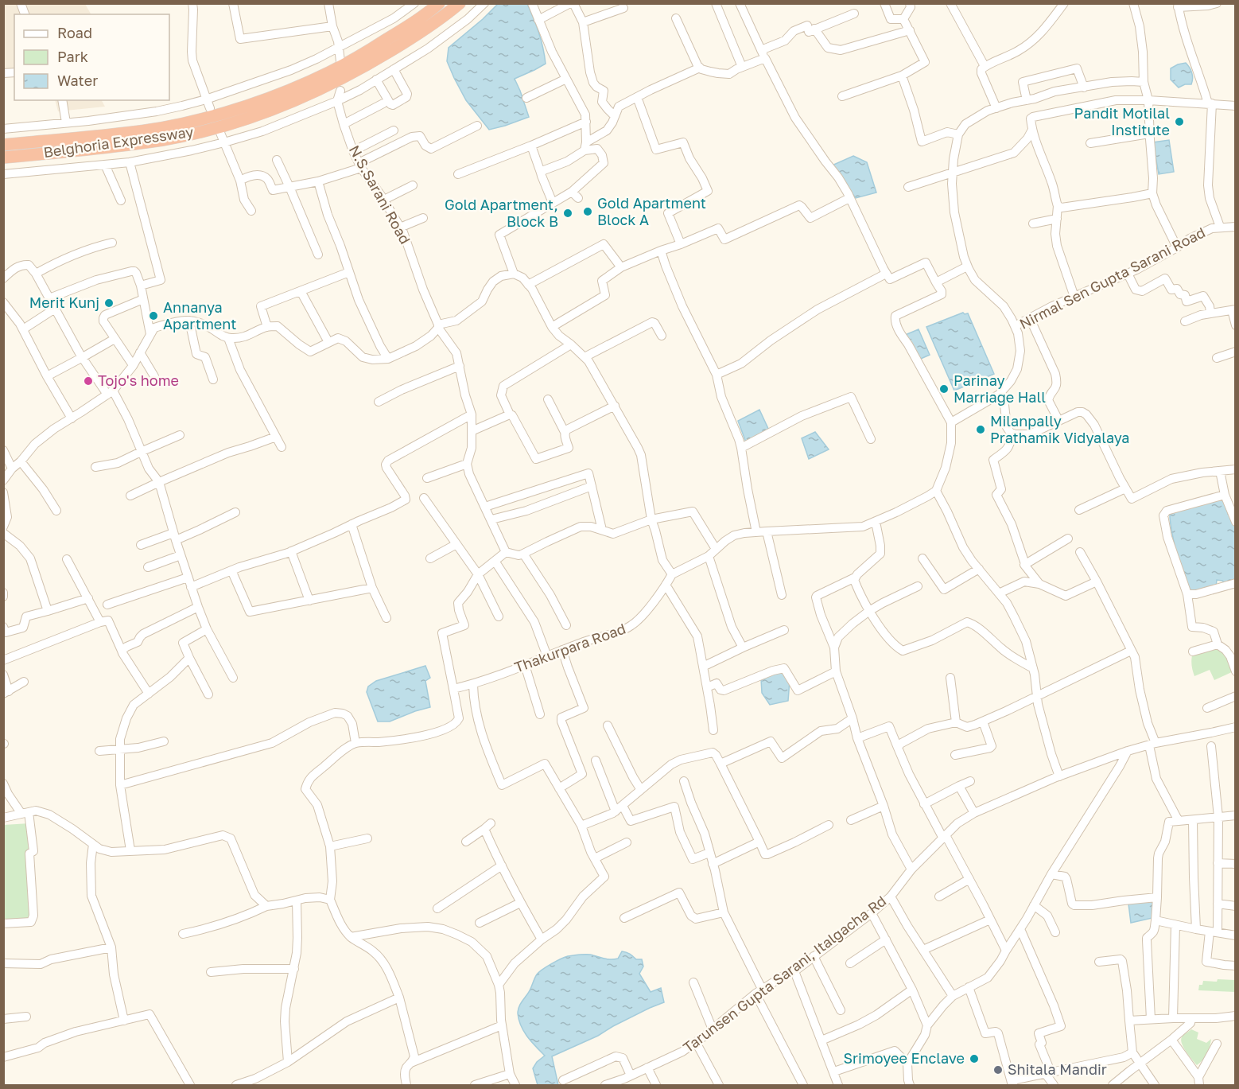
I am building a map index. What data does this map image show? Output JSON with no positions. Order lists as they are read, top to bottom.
{
  "streets": {
    "highway": ["Belghoria Expressway"],
    "street": [
      "N.S.Sarani Road",
      "Nirmal Sen Gupta Sarani Road",
      "Thakurpara Road",
      "Tarunsen Gupta Sarani, Italgacha Rd"
    ]
  },
  "places": [
    "Pandit Motilal Institute",
    "Gold Apartment Block A",
    "Gold Apartment, Block B",
    "Merit Kunj",
    "Annanya Apartment",
    "Tojo's home",
    "Parinay Marriage Hall",
    "Milanpally Prathamik Vidyalaya",
    "Srimoyee Enclave",
    "Shitala Mandir"
  ],
  "legend": ["Road", "Park", "Water"]
}
